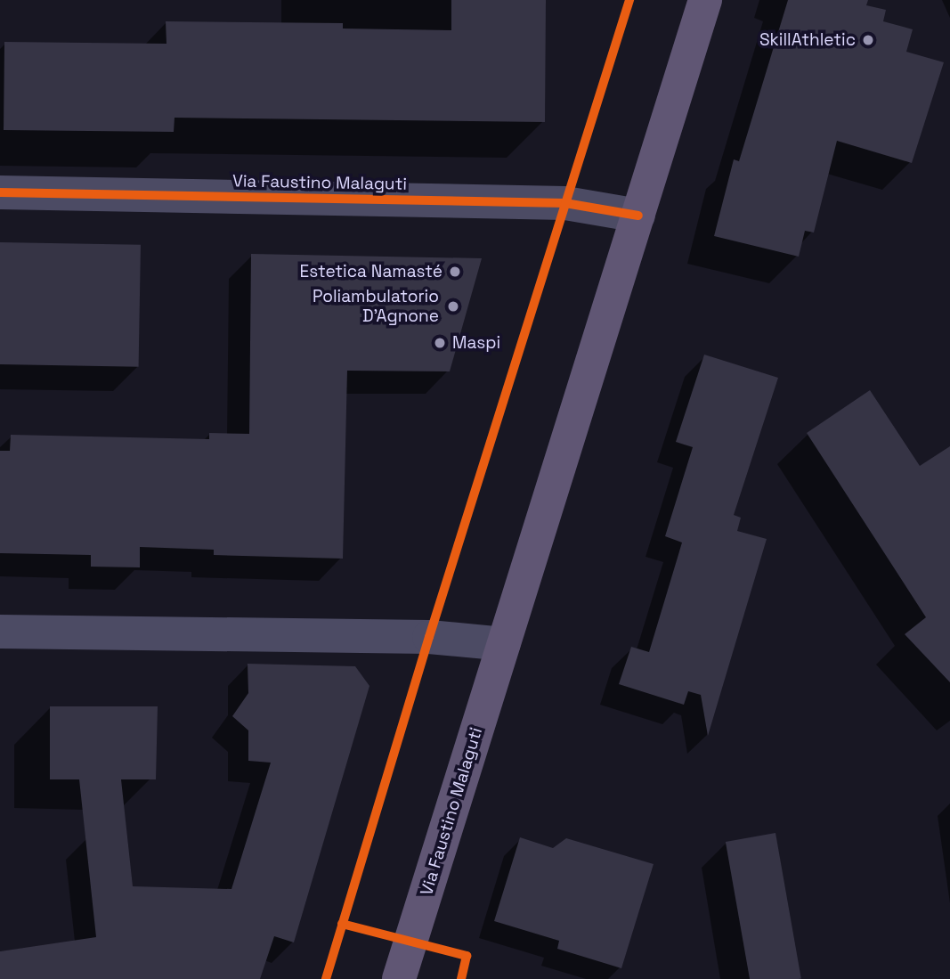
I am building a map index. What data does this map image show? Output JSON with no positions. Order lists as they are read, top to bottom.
{
  "streets": {
    "main road": ["Via Faustino Malaguti"]
  },
  "places": [
    "SkillAthletic",
    "Estetica Namasté",
    "Poliambulatorio D'Agnone",
    "Maspi"
  ]
}
